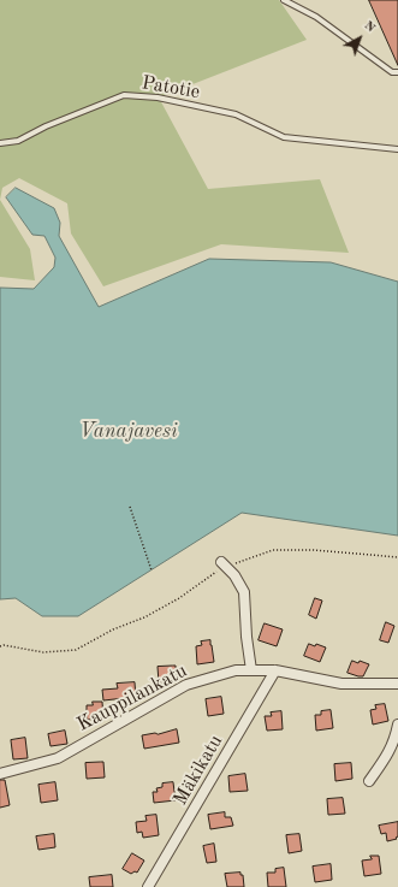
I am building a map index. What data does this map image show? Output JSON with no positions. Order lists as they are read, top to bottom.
{
  "streets": {
    "street": ["Kauppilankatu", "Mäkikatu"],
    "lane": ["Patotie"]
  },
  "crossings": [
    ["Kauppilankatu", "Mäkikatu"]
  ],
  "water": ["Vanajavesi"],
  "north": "top right"
}
